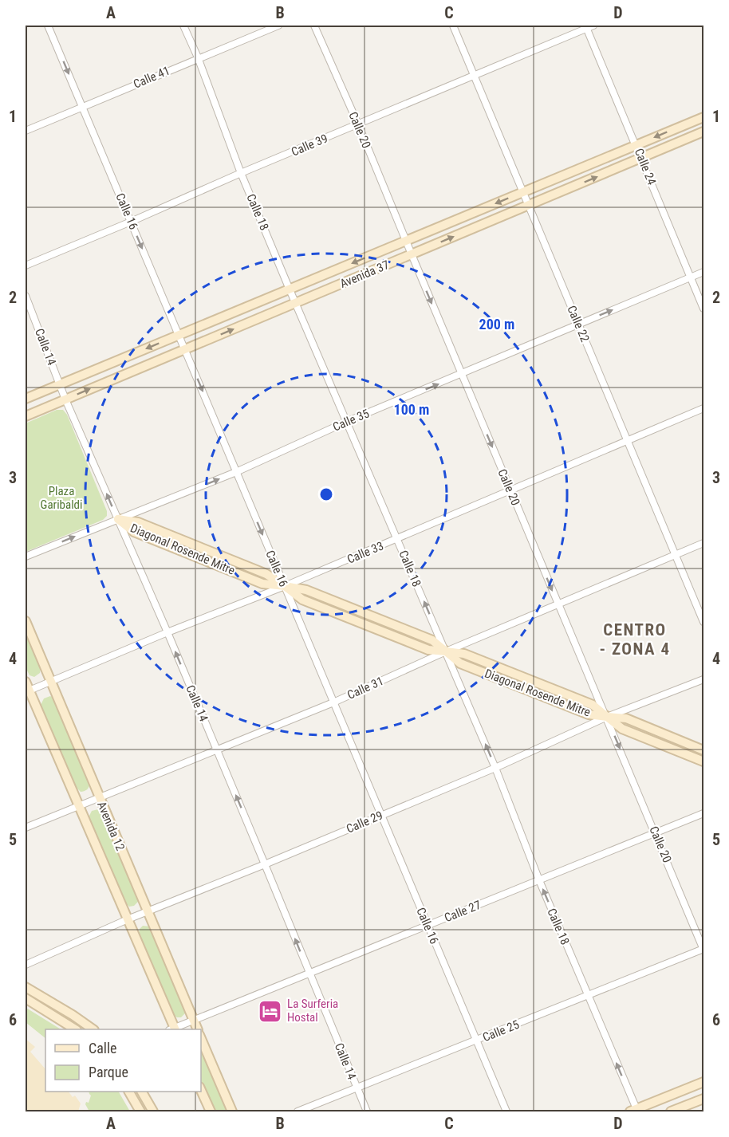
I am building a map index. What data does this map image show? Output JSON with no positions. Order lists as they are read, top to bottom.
{
  "streets": {
    "main road": ["Avenida 37", "Diagonal Rosende Mitre", "Avenida 12"],
    "street": [
      "Calle 41",
      "Calle 20",
      "Calle 39",
      "Calle 24",
      "Calle 16",
      "Calle 18",
      "Calle 22",
      "Calle 14",
      "Calle 35",
      "Calle 33",
      "Calle 31",
      "Calle 29",
      "Calle 27",
      "Calle 25"
    ]
  },
  "crossings": [
    ["Calle 41", "Calle 16"],
    ["Calle 41", "Calle 18"],
    ["Calle 20", "Calle 39"],
    ["Calle 20", "Avenida 37"],
    ["Calle 20", "Calle 35"],
    ["Calle 20", "Diagonal Rosende Mitre"],
    ["Calle 20", "Calle 33"],
    ["Calle 20", "Calle 31"],
    ["Calle 20", "Calle 29"],
    ["Calle 20", "Calle 27"],
    ["Calle 20", "Calle 25"],
    ["Calle 39", "Calle 24"],
    ["Calle 39", "Calle 16"],
    ["Calle 39", "Calle 18"],
    ["Calle 39", "Calle 22"],
    ["Calle 24", "Avenida 37"],
    ["Calle 24", "Calle 35"],
    ["Calle 16", "Avenida 37"],
    ["Calle 16", "Calle 35"],
    ["Calle 16", "Diagonal Rosende Mitre"],
    ["Calle 16", "Calle 33"],
    ["Calle 16", "Calle 31"],
    ["Calle 16", "Calle 29"],
    ["Calle 16", "Calle 27"],
    ["Calle 16", "Calle 25"],
    ["Calle 18", "Avenida 37"],
    ["Calle 18", "Calle 35"],
    ["Calle 18", "Diagonal Rosende Mitre"],
    ["Calle 18", "Calle 33"],
    ["Calle 18", "Calle 31"],
    ["Calle 18", "Calle 29"],
    ["Calle 18", "Calle 27"],
    ["Calle 18", "Calle 25"],
    ["Avenida 37", "Calle 22"],
    ["Avenida 37", "Calle 14"],
    ["Calle 22", "Calle 35"],
    ["Calle 22", "Calle 33"],
    ["Calle 22", "Calle 31"],
    ["Calle 14", "Calle 35"],
    ["Calle 14", "Diagonal Rosende Mitre"],
    ["Calle 14", "Calle 33"],
    ["Calle 14", "Calle 31"],
    ["Calle 14", "Calle 29"],
    ["Calle 14", "Calle 27"],
    ["Calle 14", "Calle 25"],
    ["Calle 35", "Diagonal Rosende Mitre"],
    ["Diagonal Rosende Mitre", "Calle 33"],
    ["Diagonal Rosende Mitre", "Calle 31"],
    ["Diagonal Rosende Mitre", "Calle 29"],
    ["Calle 33", "Avenida 12"],
    ["Calle 31", "Avenida 12"],
    ["Calle 29", "Avenida 12"],
    ["Avenida 12", "Calle 27"]
  ],
  "one_way": [
    "Calle 20",
    "Calle 16",
    "Calle 18",
    "Calle 14",
    "Calle 35"
  ],
  "districts": ["CENTRO - ZONA 4"],
  "parks": ["Plaza Garibaldi"],
  "places": {
    "hotel": ["La Surferia Hostal"]
  },
  "legend": ["Calle", "Parque"],
  "grid": {
    "columns": [
      "A",
      "B",
      "C",
      "D"
    ],
    "rows": [
      "1",
      "2",
      "3",
      "4",
      "5",
      "6"
    ]
  },
  "rings": ["200 m", "100 m"]
}
